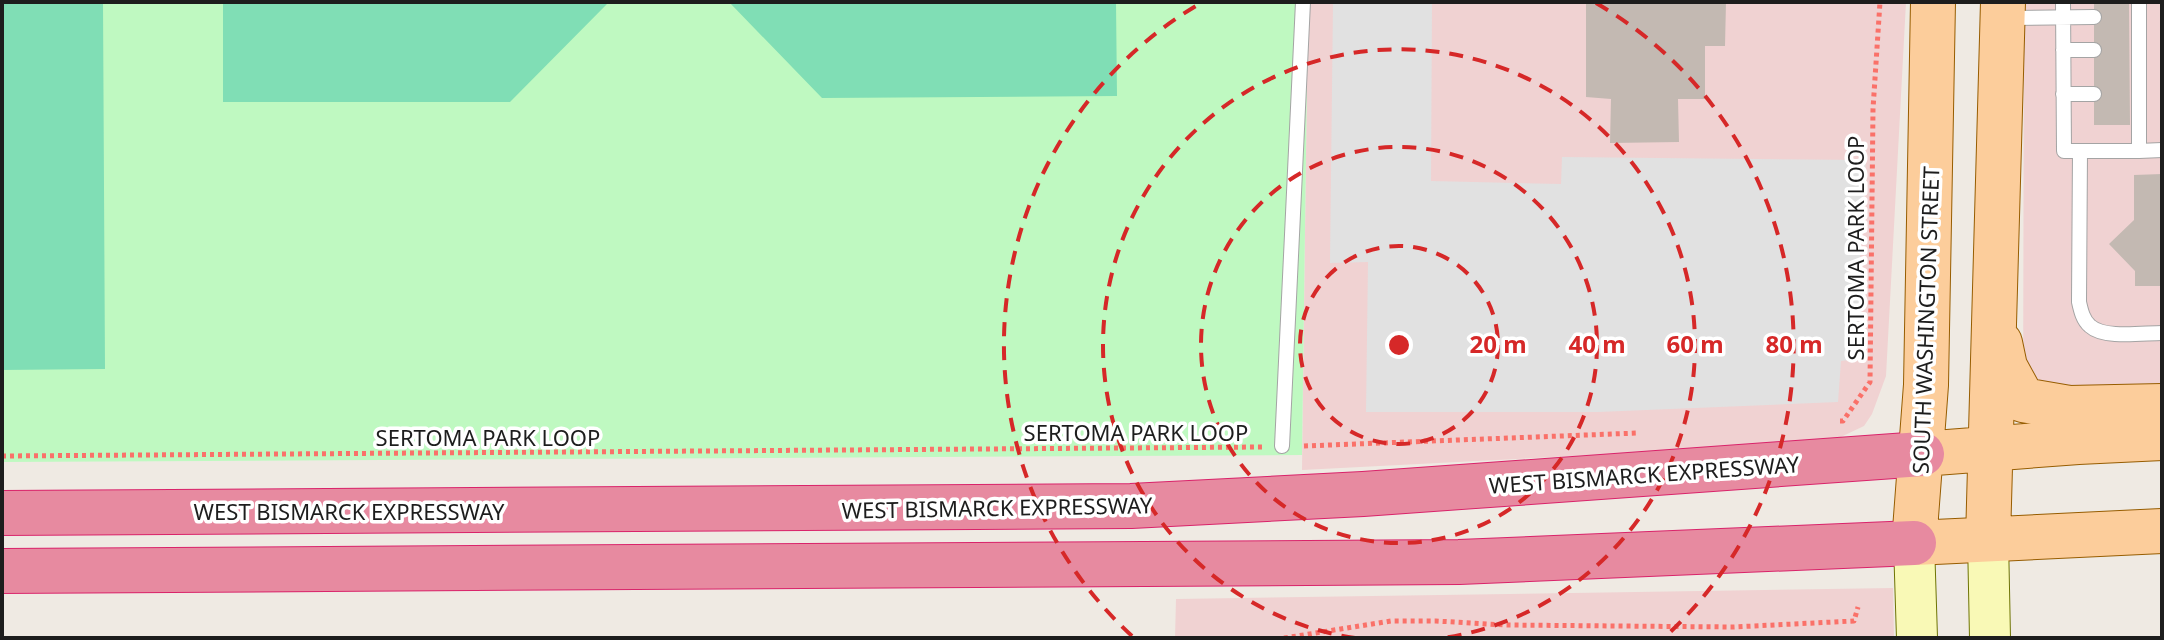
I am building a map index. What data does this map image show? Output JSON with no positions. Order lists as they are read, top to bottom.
{
  "streets": {
    "highway": ["WEST BISMARCK EXPRESSWAY"],
    "main road": ["SOUTH WASHINGTON STREET"],
    "path": ["SERTOMA PARK LOOP"]
  },
  "crossings": [
    ["SOUTH WASHINGTON STREET", "WEST BISMARCK EXPRESSWAY"]
  ],
  "rings": [
    "20 m",
    "40 m",
    "60 m",
    "80 m"
  ]
}
